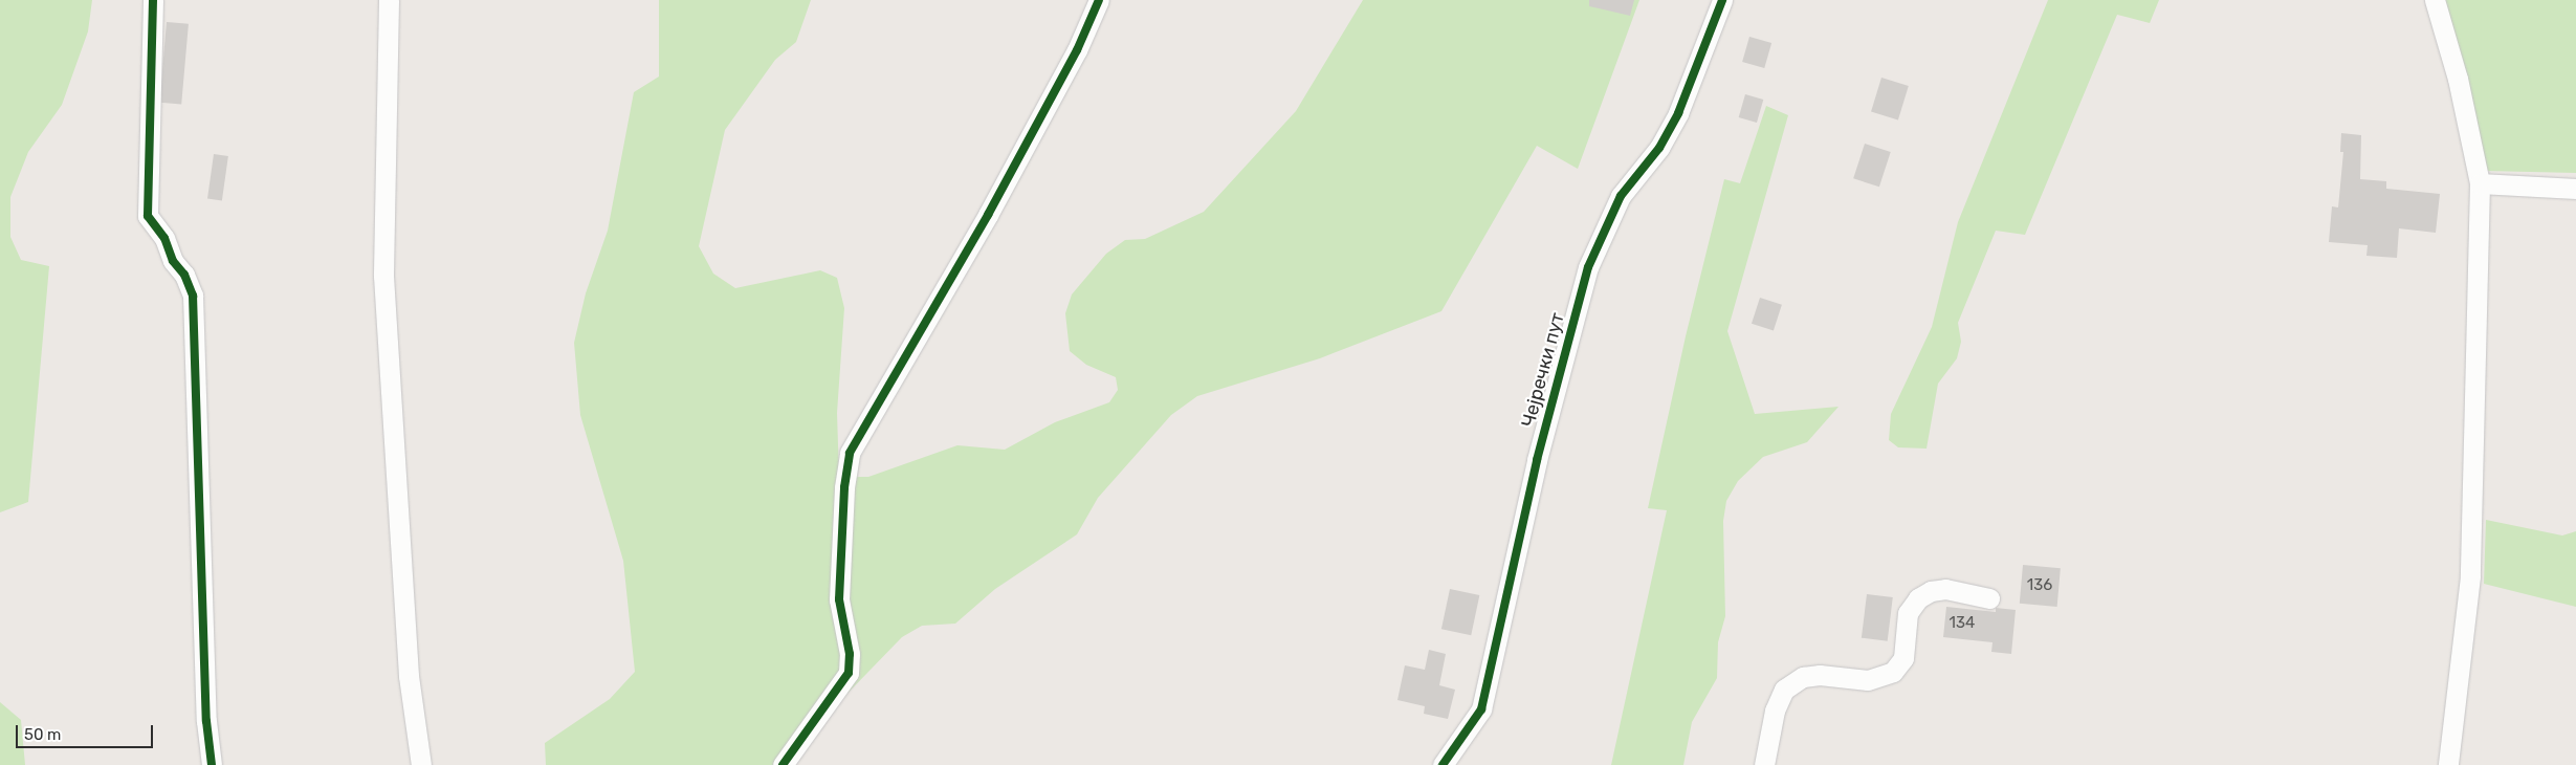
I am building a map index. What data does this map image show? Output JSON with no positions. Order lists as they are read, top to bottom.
{
  "streets": {
    "street": ["Чејречки пут"]
  },
  "house_numbers": ["136", "134"],
  "scale_bar": "50 m"
}
